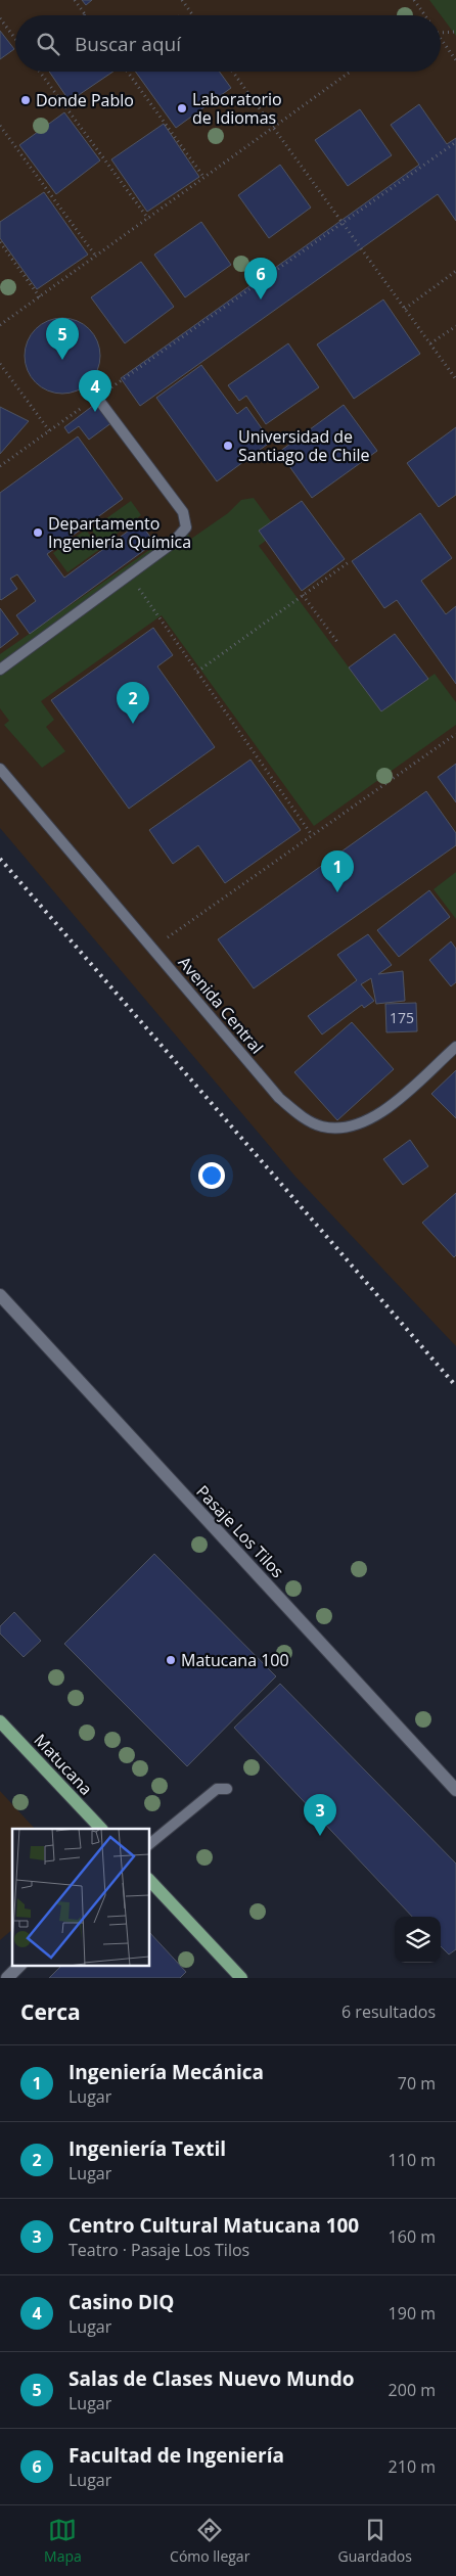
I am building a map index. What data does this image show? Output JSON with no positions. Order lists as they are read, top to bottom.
{
  "streets": {
    "main road": ["Matucana"],
    "street": ["Pasaje Los Tilos"],
    "lane": ["Avenida Central"]
  },
  "places": [
    "Donde Pablo",
    "Laboratorio de Idiomas",
    "Universidad de Santiago de Chile",
    "Departamento Ingeniería Química",
    "Matucana 100"
  ],
  "house_numbers": ["175"],
  "page": {
    "search": "Buscar aquí",
    "pins": [
      "6",
      "5",
      "4",
      "2",
      "1",
      "3"
    ],
    "heading": ["Cerca", "6 resultados"],
    "list": [
      {
        "mark": "1",
        "name": "Ingeniería Mecánica",
        "note": "Lugar",
        "value": "70 m"
      },
      {
        "mark": "2",
        "name": "Ingeniería Textil",
        "note": "Lugar",
        "value": "110 m"
      },
      {
        "mark": "3",
        "name": "Centro Cultural Matucana 100",
        "note": "Teatro · Pasaje Los Tilos",
        "value": "160 m"
      },
      {
        "mark": "4",
        "name": "Casino DIQ",
        "note": "Lugar",
        "value": "190 m"
      },
      {
        "mark": "5",
        "name": "Salas de Clases Nuevo Mundo",
        "note": "Lugar",
        "value": "200 m"
      },
      {
        "mark": "6",
        "name": "Facultad de Ingeniería",
        "note": "Lugar",
        "value": "210 m"
      }
    ],
    "nav": ["Mapa", "Cómo llegar", "Guardados"]
  }
}
